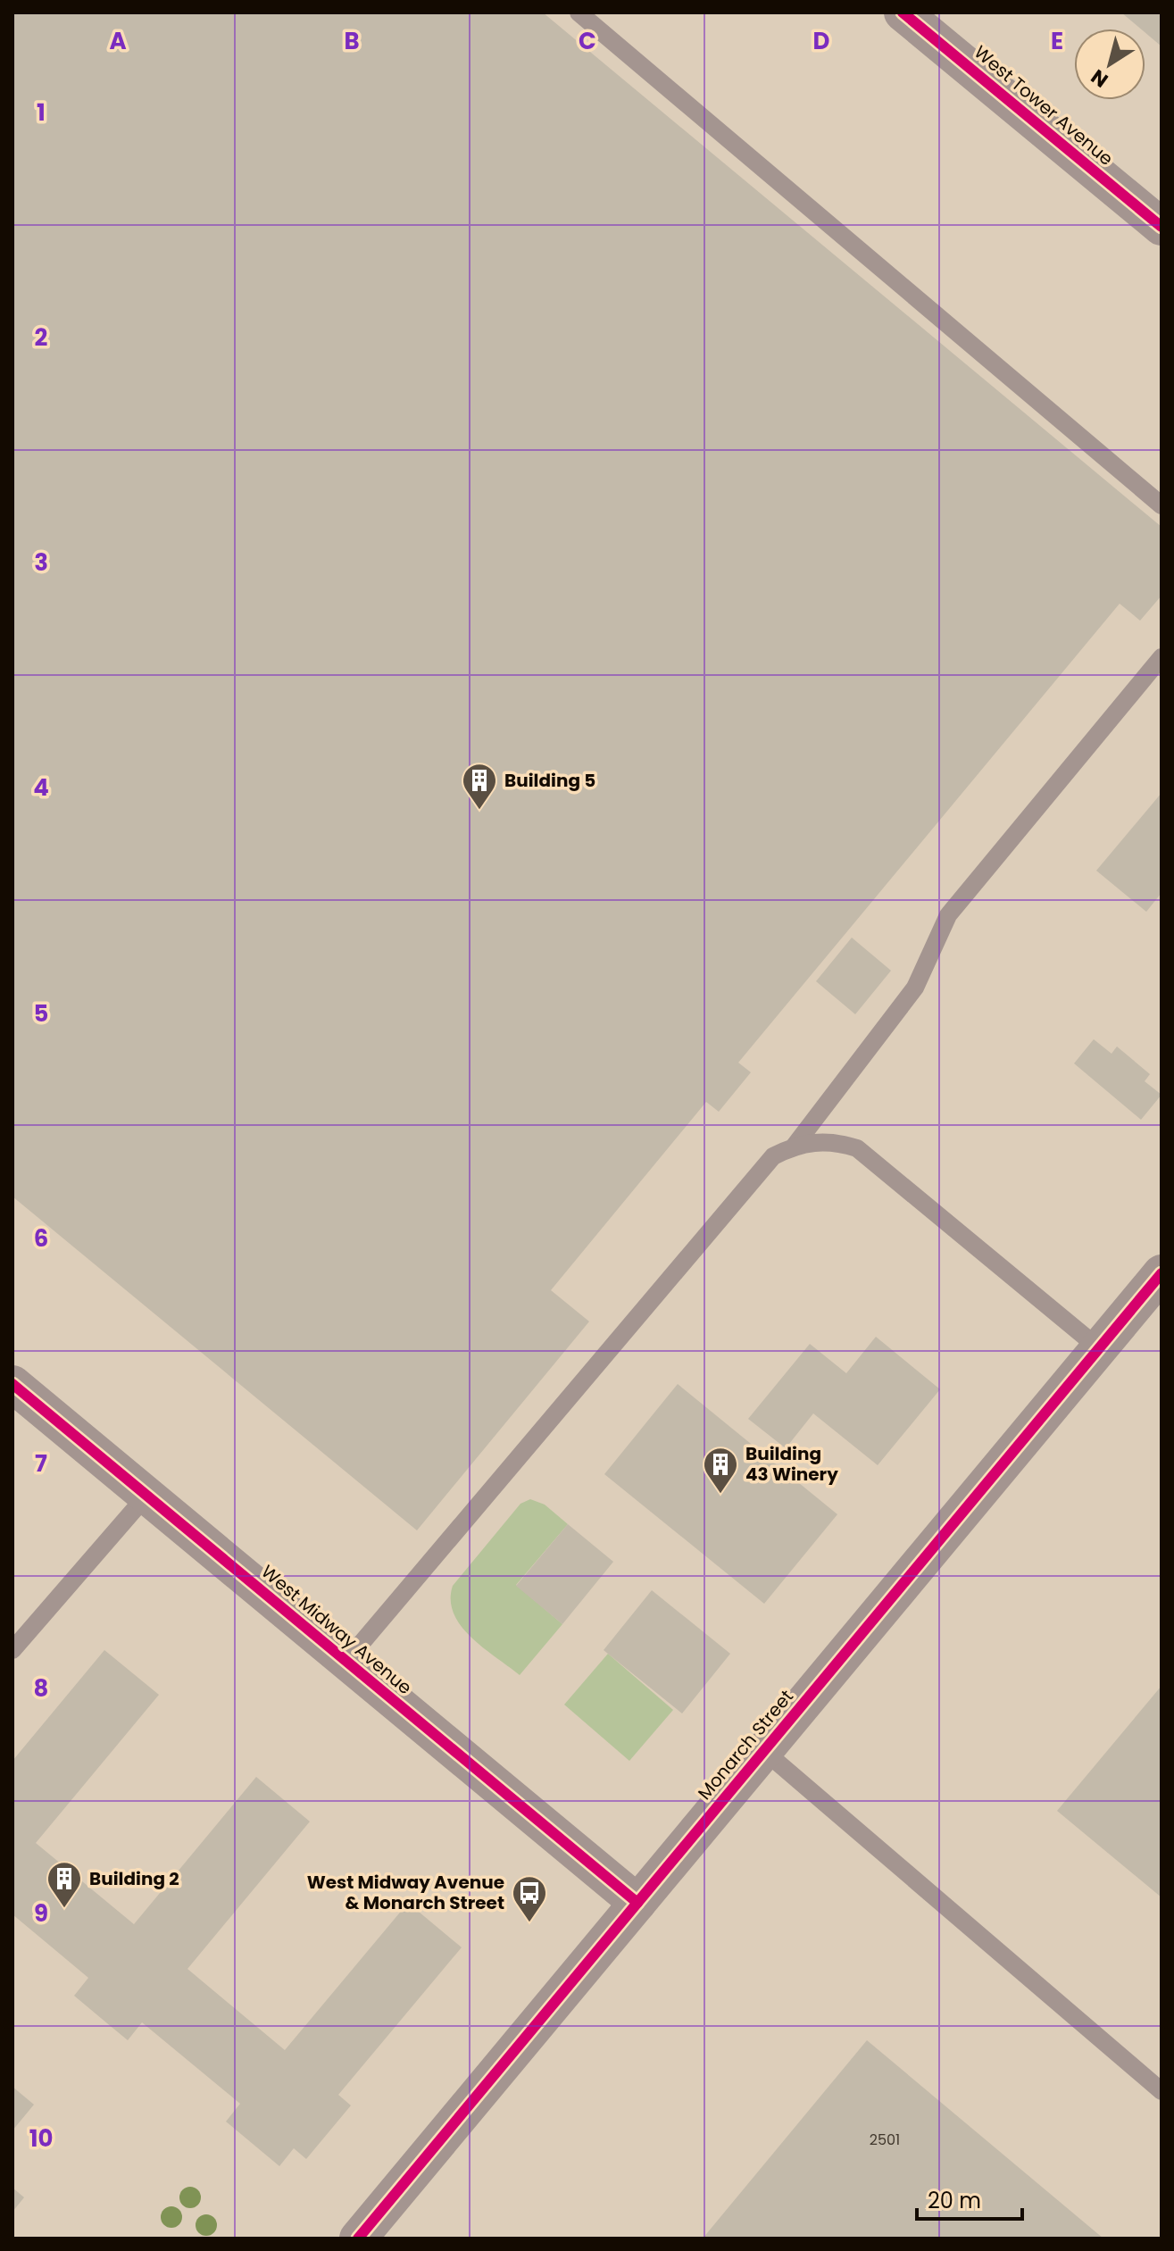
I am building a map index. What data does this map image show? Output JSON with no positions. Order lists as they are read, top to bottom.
{
  "streets": {
    "street": ["West Tower Avenue", "West Midway Avenue", "Monarch Street"]
  },
  "crossings": [
    ["West Midway Avenue", "Monarch Street"]
  ],
  "places": {
    "building": ["Building 5", "Building 43 Winery", "Building 2"],
    "bus stop": ["West Midway Avenue & Monarch Street"]
  },
  "house_numbers": ["2501"],
  "scale_bar": "20 m",
  "north": "bottom left",
  "grid": {
    "columns": [
      "A",
      "B",
      "C",
      "D",
      "E"
    ],
    "rows": [
      "1",
      "2",
      "3",
      "4",
      "5",
      "6",
      "7",
      "8",
      "9",
      "10"
    ]
  }
}
